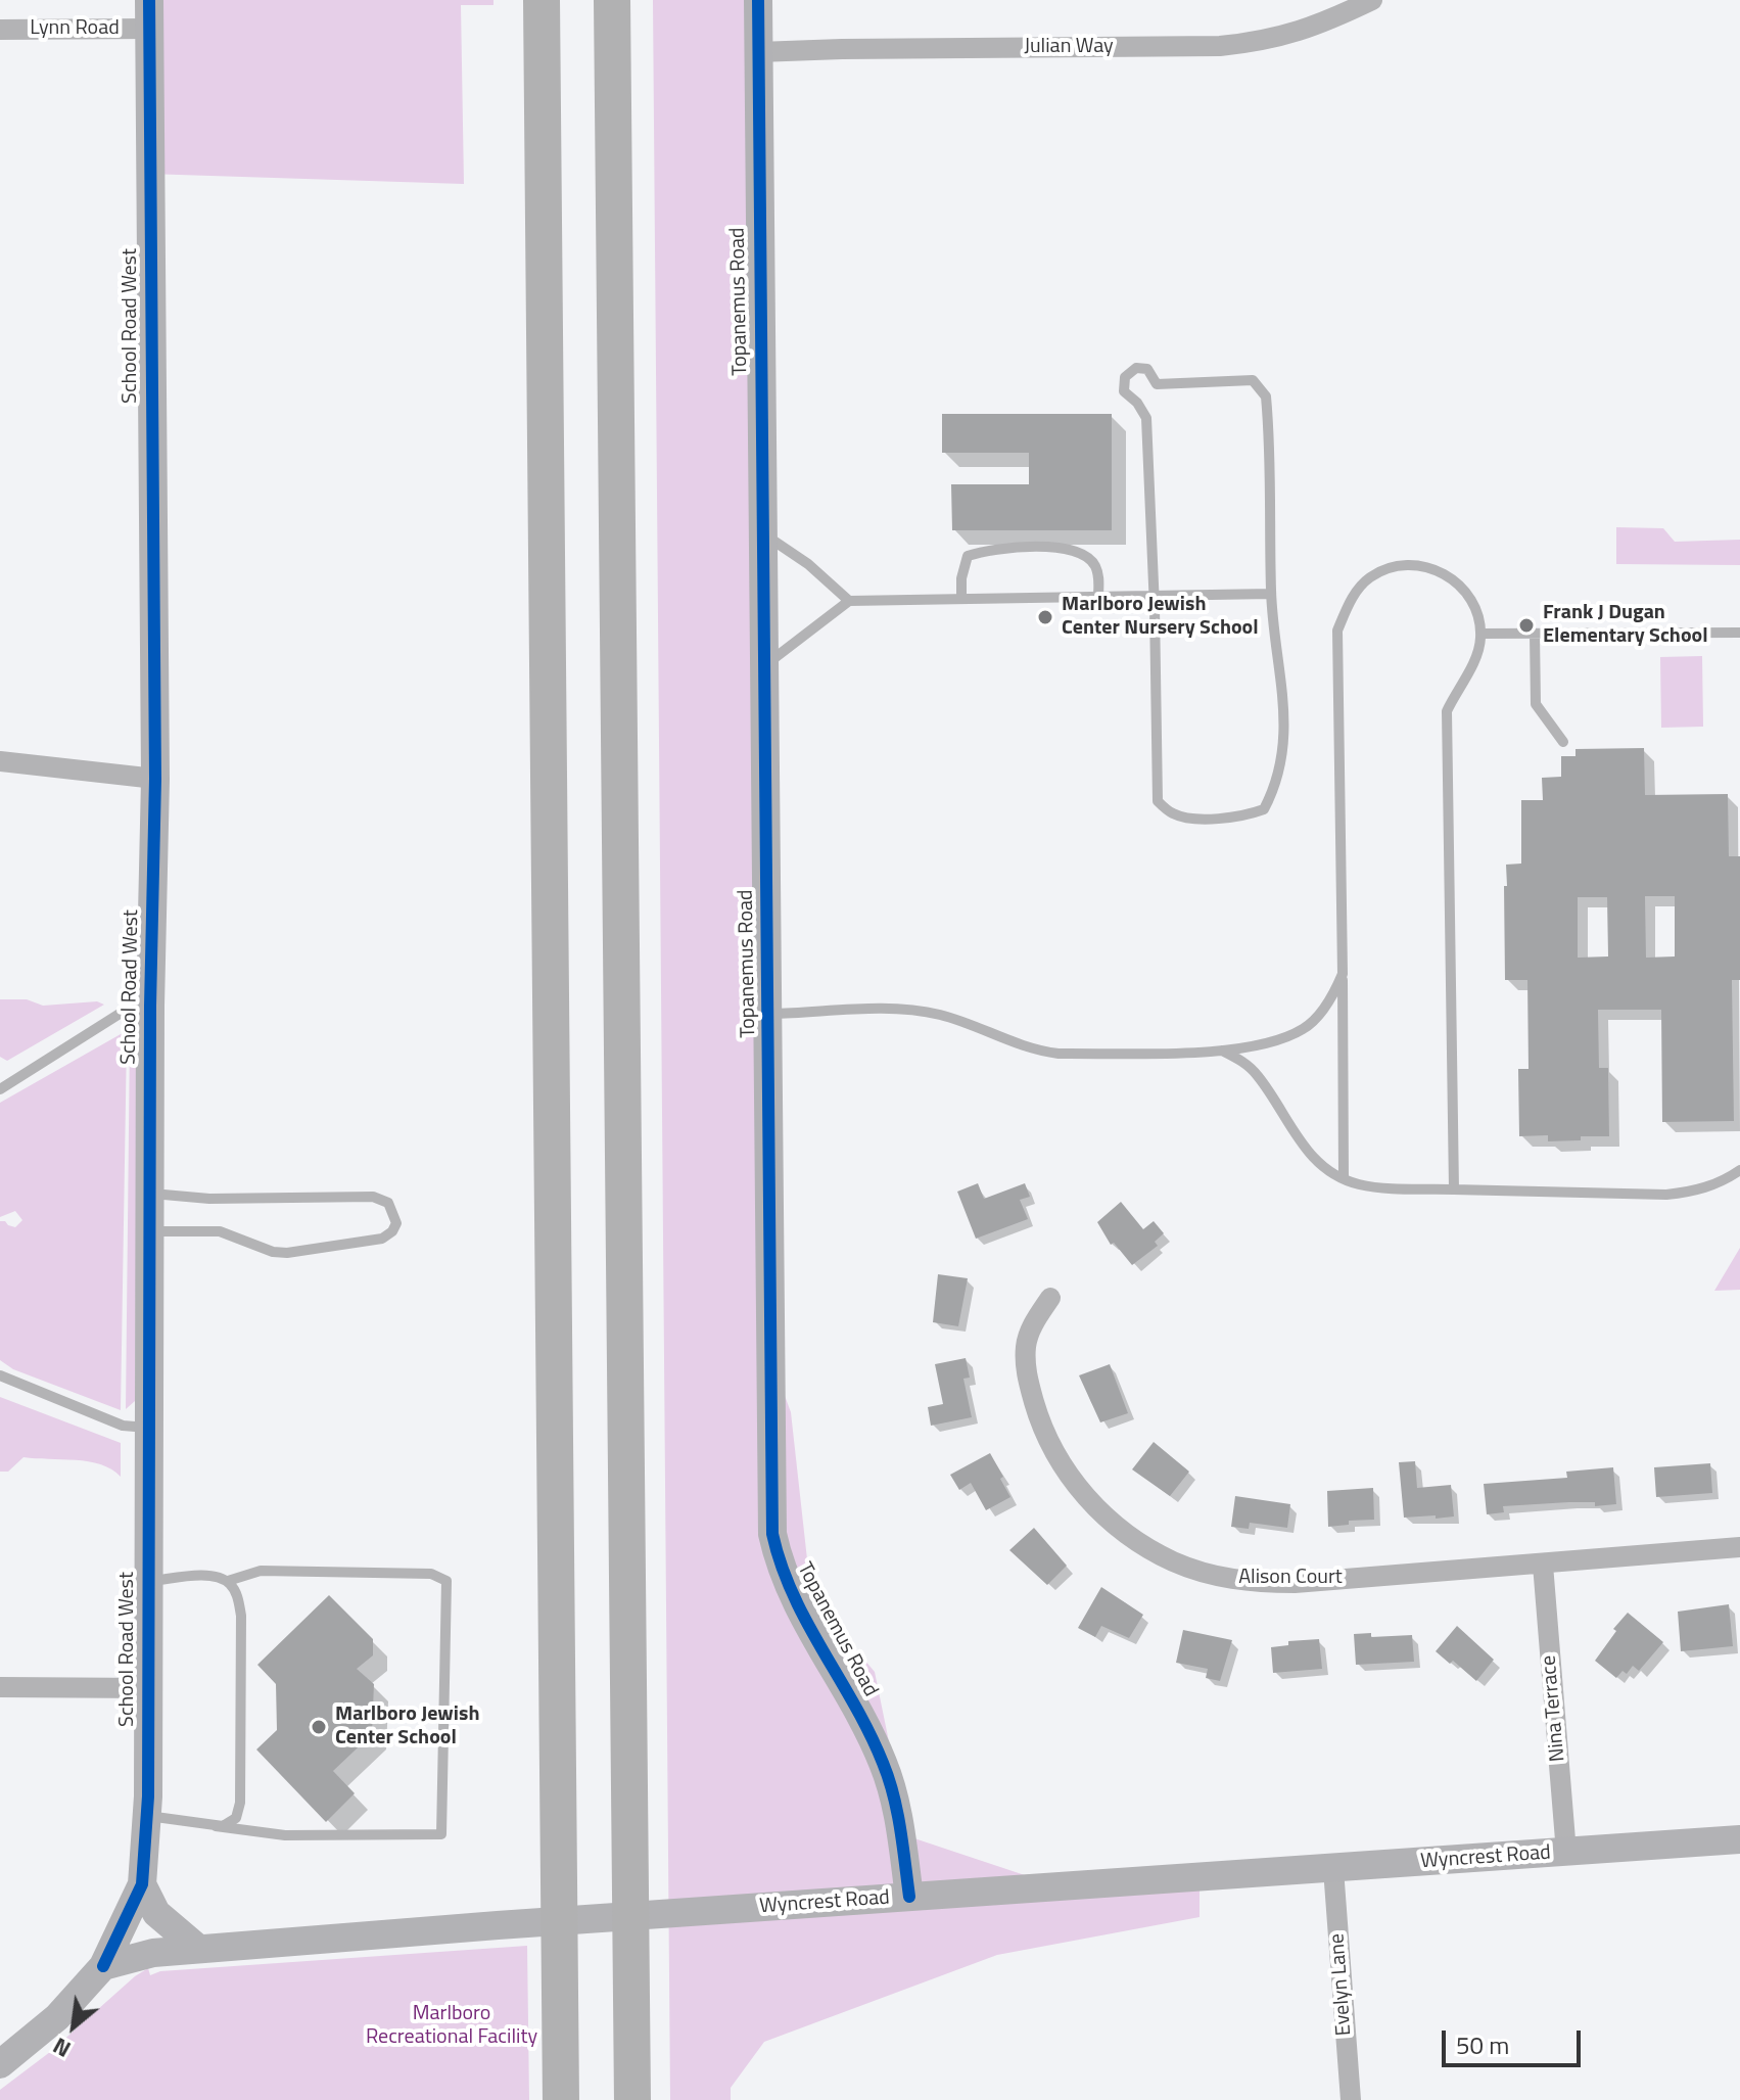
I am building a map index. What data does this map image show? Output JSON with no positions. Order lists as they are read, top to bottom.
{
  "streets": {
    "street": [
      "Lynn Road",
      "Julian Way",
      "Topanemus Road",
      "School Road West",
      "Alison Court",
      "Nina Terrace",
      "Wyncrest Road",
      "Evelyn Lane"
    ]
  },
  "crossings": [
    ["Lynn Road", "School Road West"],
    ["Julian Way", "Topanemus Road"],
    ["Topanemus Road", "Wyncrest Road"],
    ["School Road West", "Wyncrest Road"],
    ["Alison Court", "Nina Terrace"],
    ["Nina Terrace", "Wyncrest Road"],
    ["Wyncrest Road", "Evelyn Lane"]
  ],
  "parks": ["Marlboro Recreational Facility"],
  "places": ["Marlboro Jewish Center Nursery School", "Frank J Dugan Elementary School", "Marlboro Jewish Center School"],
  "scale_bar": "50 m",
  "north": "bottom left"
}
